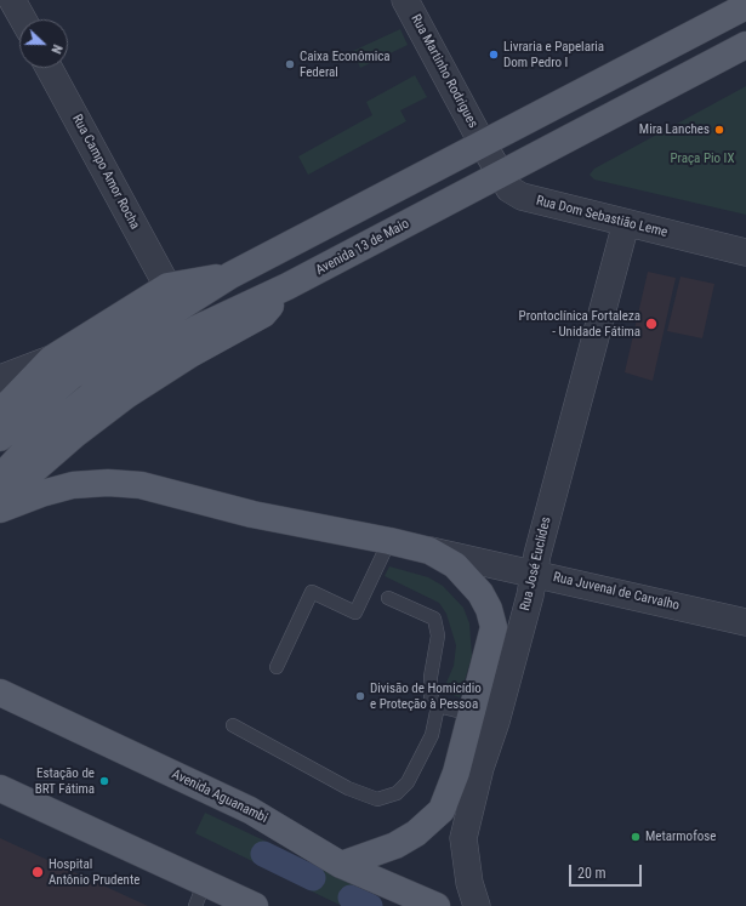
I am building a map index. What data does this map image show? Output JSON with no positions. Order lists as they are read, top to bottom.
{
  "streets": {
    "main road": ["Avenida 13 de Maio", "Avenida Aguanambi"],
    "street": [
      "Rua Martinho Rodrigues",
      "Rua Campo Amor Rocha",
      "Rua Dom Sebastião Leme",
      "Rua José Euclides",
      "Rua Juvenal de Carvalho"
    ]
  },
  "crossings": [
    ["Rua Martinho Rodrigues", "Rua Dom Sebastião Leme"],
    ["Rua Dom Sebastião Leme", "Avenida 13 de Maio"],
    ["Rua Dom Sebastião Leme", "Rua José Euclides"],
    ["Rua José Euclides", "Rua Juvenal de Carvalho"]
  ],
  "parks": ["Praça Pio IX"],
  "places": [
    "Livraria e Papelaria Dom Pedro I",
    "Caixa Econômica Federal",
    "Mira Lanches",
    "Prontoclínica Fortaleza - Unidade Fátima",
    "Divisão de Homicídio e Proteção à Pessoa",
    "Estação de BRT Fátima",
    "Metarmofose",
    "Hospital Antônio Prudente"
  ],
  "scale_bar": "20 m",
  "north": "right"
}
